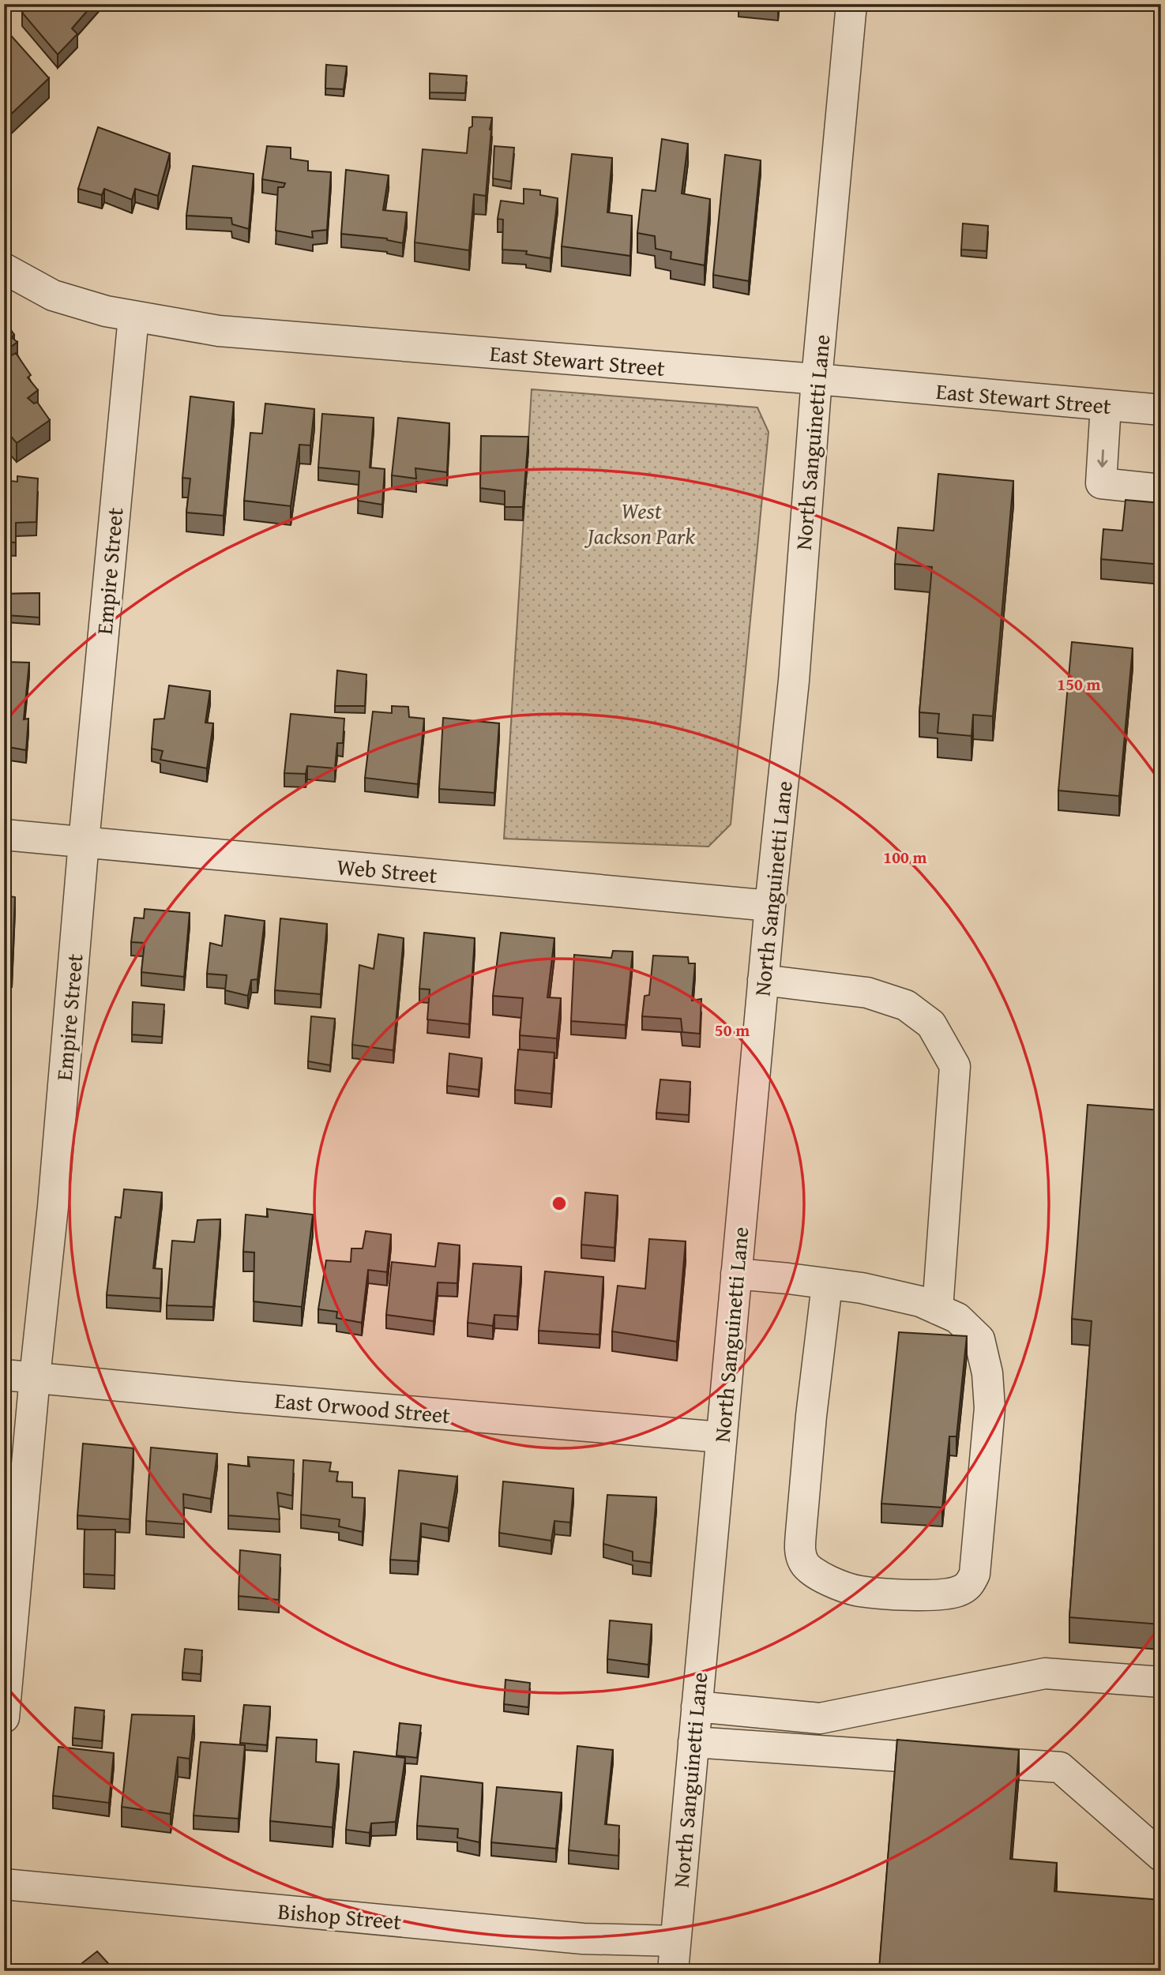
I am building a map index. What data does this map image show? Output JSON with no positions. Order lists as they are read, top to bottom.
{
  "streets": {
    "street": [
      "East Stewart Street",
      "North Sanguinetti Lane",
      "Empire Street",
      "Web Street",
      "East Orwood Street",
      "Bishop Street"
    ]
  },
  "crossings": [
    ["East Stewart Street", "North Sanguinetti Lane"],
    ["East Stewart Street", "Empire Street"],
    ["North Sanguinetti Lane", "Web Street"],
    ["North Sanguinetti Lane", "East Orwood Street"],
    ["North Sanguinetti Lane", "Bishop Street"],
    ["Empire Street", "Web Street"],
    ["Empire Street", "East Orwood Street"]
  ],
  "parks": ["West Jackson Park"],
  "rings": ["150 m", "100 m", "50 m"]
}
